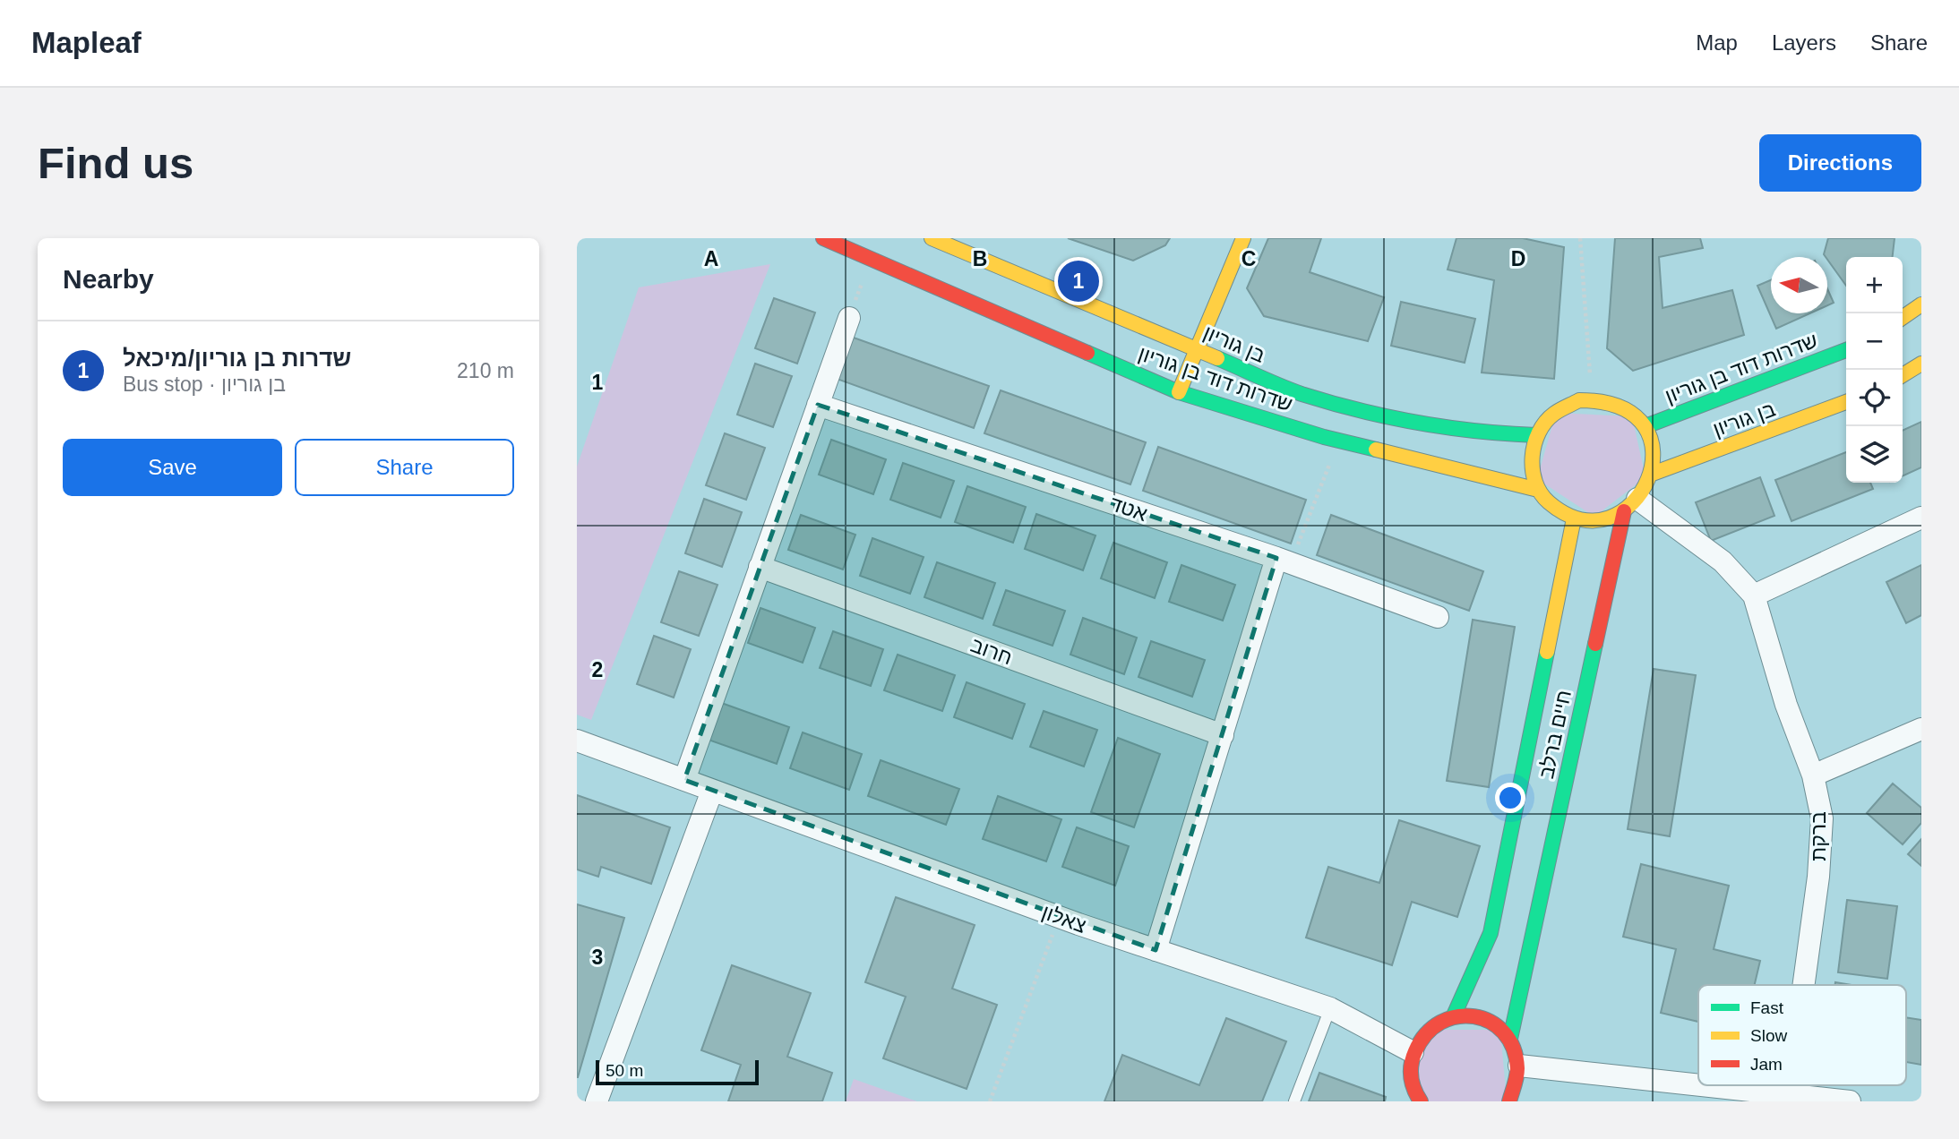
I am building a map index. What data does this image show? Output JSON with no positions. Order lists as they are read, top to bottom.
{
  "streets": {
    "street": [
      "בן גוריון",
      "שדרות דוד בן גוריון",
      "אטד",
      "חרוב",
      "חיים ברלב",
      "ברקת",
      "צאלון"
    ]
  },
  "crossings": [
    ["בן גוריון", "שדרות דוד בן גוריון"],
    ["בן גוריון", "חיים ברלב"],
    ["בן גוריון", "ברקת"],
    ["שדרות דוד בן גוריון", "חיים ברלב"],
    ["שדרות דוד בן גוריון", "ברקת"],
    ["חיים ברלב", "ברקת"]
  ],
  "legend": ["Fast", "Slow", "Jam"],
  "scale_bar": "50 m",
  "north": "left",
  "page": {
    "header": "Mapleaf",
    "nav": ["Map", "Layers", "Share"],
    "buttons": [
      "Directions",
      ["Save", "Share"]
    ],
    "title": "Find us",
    "heading": "Nearby",
    "map_buttons": ["+", "−"],
    "pins": "1",
    "list": [
      {
        "mark": "1",
        "name": "שדרות בן גוריון/מיכאל",
        "note": "Bus stop · בן גוריון",
        "value": "210 m"
      }
    ],
    "scale": "50 m"
  },
  "grid": {
    "columns": [
      "A",
      "B",
      "C",
      "D"
    ],
    "rows": ["1", "2", "3"]
  }
}
